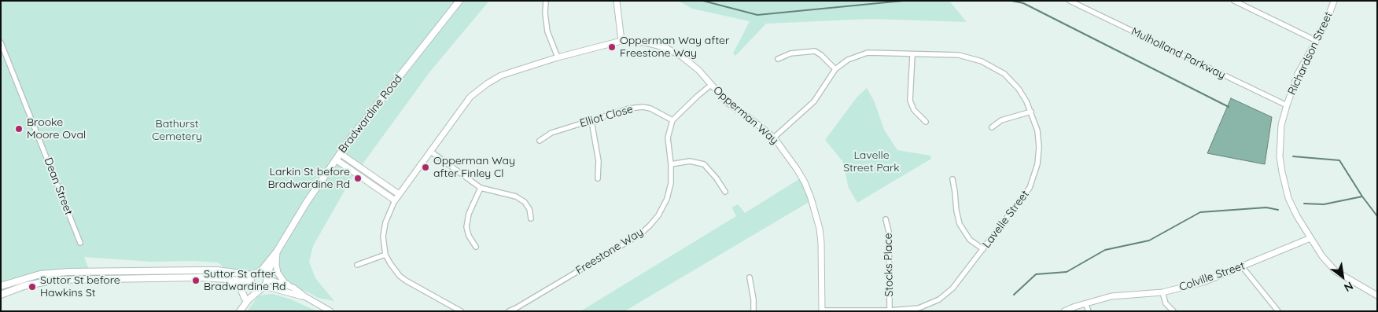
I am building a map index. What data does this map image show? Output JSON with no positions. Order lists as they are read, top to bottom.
{
  "streets": {
    "main road": ["Bradwardine Road"],
    "street": [
      "Mulholland Parkway",
      "Richardson Street",
      "Opperman Way",
      "Elliot Close",
      "Dean Street",
      "Lavelle Street",
      "Freestone Way",
      "Stocks Place",
      "Colville Street"
    ]
  },
  "crossings": [
    ["Mulholland Parkway", "Richardson Street"],
    ["Richardson Street", "Colville Street"],
    ["Opperman Way", "Lavelle Street"],
    ["Elliot Close", "Freestone Way"],
    ["Lavelle Street", "Stocks Place"]
  ],
  "parks": ["Bathurst Cemetery", "Lavelle Street Park"],
  "places": [
    "Opperman Way after Freestone Way",
    "Brooke Moore Oval",
    "Opperman Way after Finley Cl",
    "Larkin St before Bradwardine Rd",
    "Suttor St after Bradwardine Rd",
    "Suttor St before Hawkins St"
  ],
  "north": "bottom right"
}
